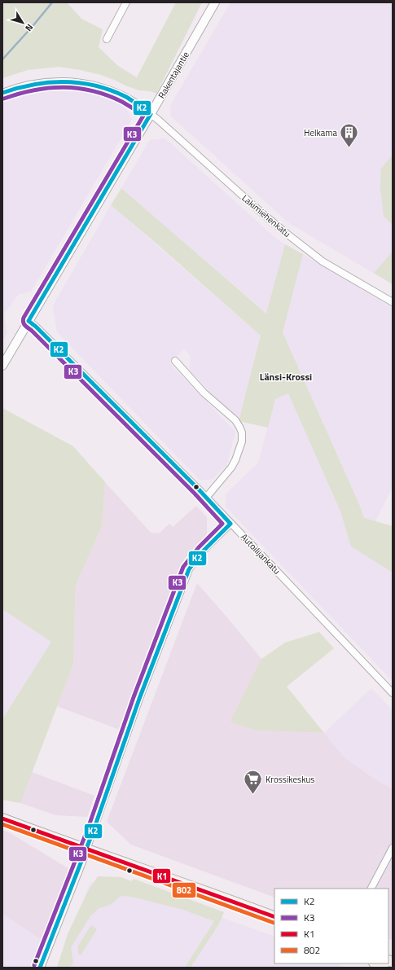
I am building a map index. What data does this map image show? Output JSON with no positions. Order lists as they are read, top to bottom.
{
  "streets": {
    "street": ["Rakentajantie", "Lakimiehenkatu", "Autoilijankatu"]
  },
  "crossings": [
    ["Rakentajantie", "Lakimiehenkatu"],
    ["Rakentajantie", "Autoilijankatu"]
  ],
  "districts": ["Länsi-Krossi"],
  "places": {
    "building": ["Helkama"],
    "supermarket": ["Krossikeskus"]
  },
  "lines": [
    "transit line K2",
    "transit line K3",
    "transit line K1",
    "transit line 802"
  ],
  "legend": [
    "K2",
    "K3",
    "K1",
    "802"
  ],
  "north": "bottom right"
}
